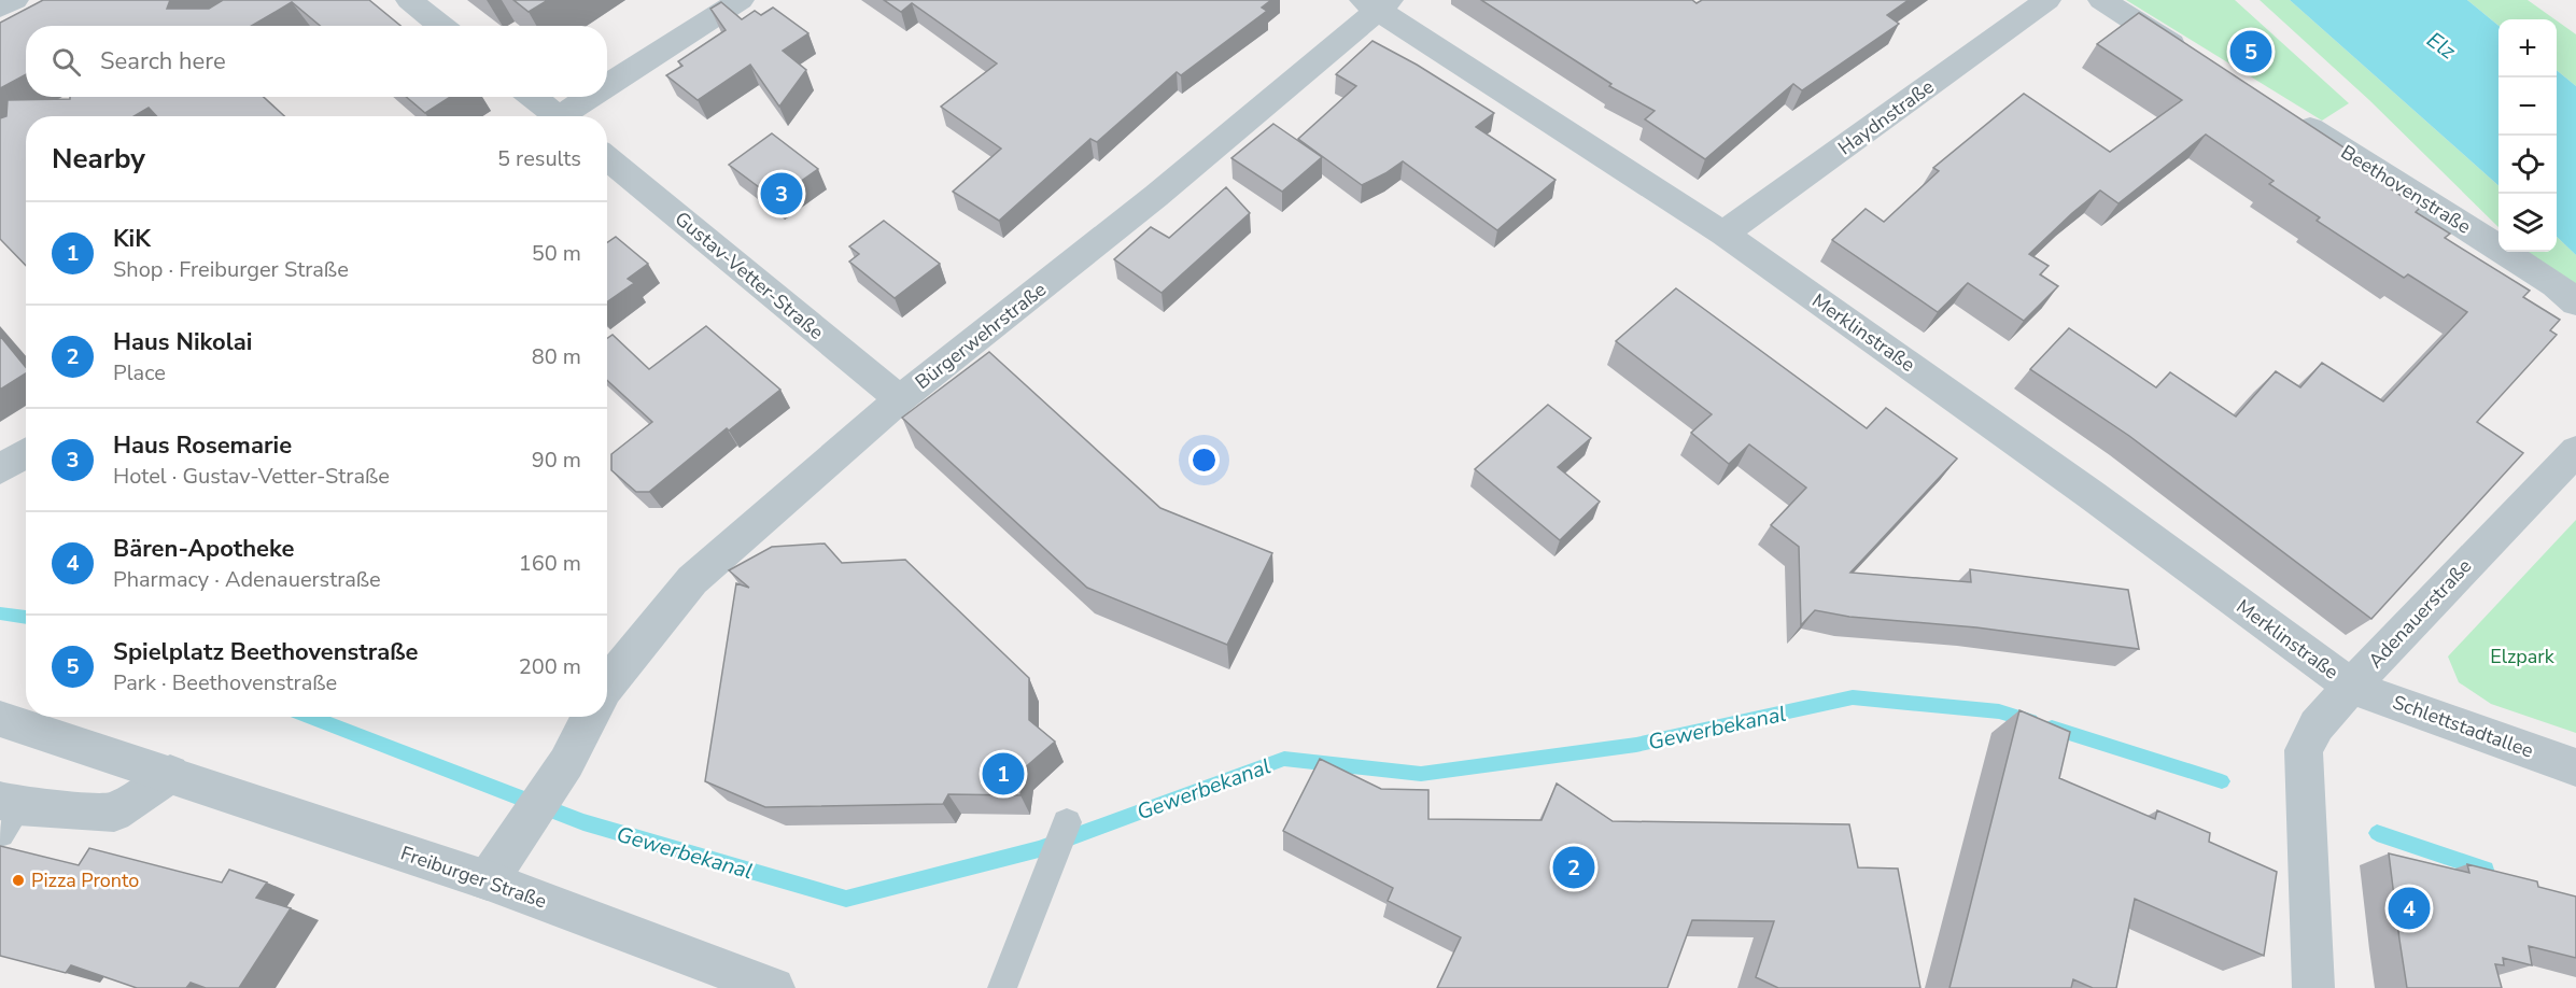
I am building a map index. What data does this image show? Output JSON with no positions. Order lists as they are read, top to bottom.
{
  "streets": {
    "street": [
      "Haydnstraße",
      "Beethovenstraße",
      "Gustav-Vetter-Straße",
      "Merklinstraße",
      "Bürgerwehrstraße",
      "Adenauerstraße",
      "Schlettstadtallee",
      "Freiburger Straße"
    ]
  },
  "crossings": [
    ["Haydnstraße", "Merklinstraße"],
    ["Gustav-Vetter-Straße", "Bürgerwehrstraße"],
    ["Merklinstraße", "Bürgerwehrstraße"],
    ["Merklinstraße", "Adenauerstraße"],
    ["Merklinstraße", "Schlettstadtallee"],
    ["Adenauerstraße", "Schlettstadtallee"]
  ],
  "water": ["Elz", "Gewerbekanal"],
  "parks": ["Elzpark"],
  "places": ["Pizza Pronto"],
  "page": {
    "map_buttons": ["+", "−"],
    "search": "Search here",
    "pins": [
      "5",
      "3",
      "1",
      "2",
      "4"
    ],
    "heading": ["Nearby", "5 results"],
    "list": [
      {
        "mark": "1",
        "name": "KiK",
        "note": "Shop · Freiburger Straße",
        "value": "50 m"
      },
      {
        "mark": "2",
        "name": "Haus Nikolai",
        "note": "Place",
        "value": "80 m"
      },
      {
        "mark": "3",
        "name": "Haus Rosemarie",
        "note": "Hotel · Gustav-Vetter-Straße",
        "value": "90 m"
      },
      {
        "mark": "4",
        "name": "Bären-Apotheke",
        "note": "Pharmacy · Adenauerstraße",
        "value": "160 m"
      },
      {
        "mark": "5",
        "name": "Spielplatz Beethovenstraße",
        "note": "Park · Beethovenstraße",
        "value": "200 m"
      }
    ]
  }
}
